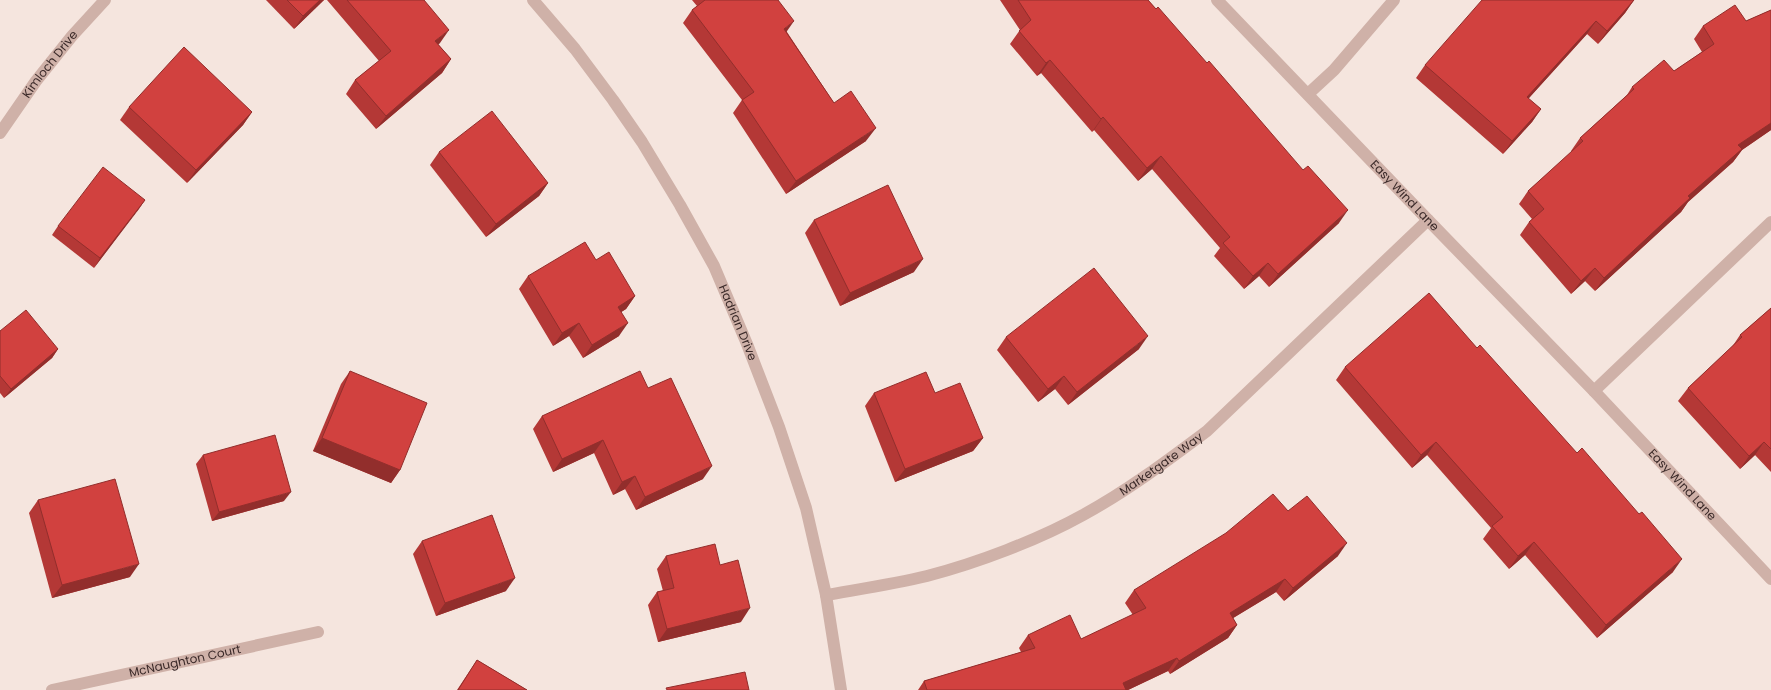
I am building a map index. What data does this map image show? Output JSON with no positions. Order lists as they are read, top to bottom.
{
  "streets": {
    "street": [
      "Kimloch Drive",
      "Easy Wind Lane",
      "Hadrian Drive",
      "Marketgate Way",
      "McNaughton Court"
    ]
  },
  "crossings": [
    ["Easy Wind Lane", "Marketgate Way"],
    ["Hadrian Drive", "Marketgate Way"]
  ]
}
